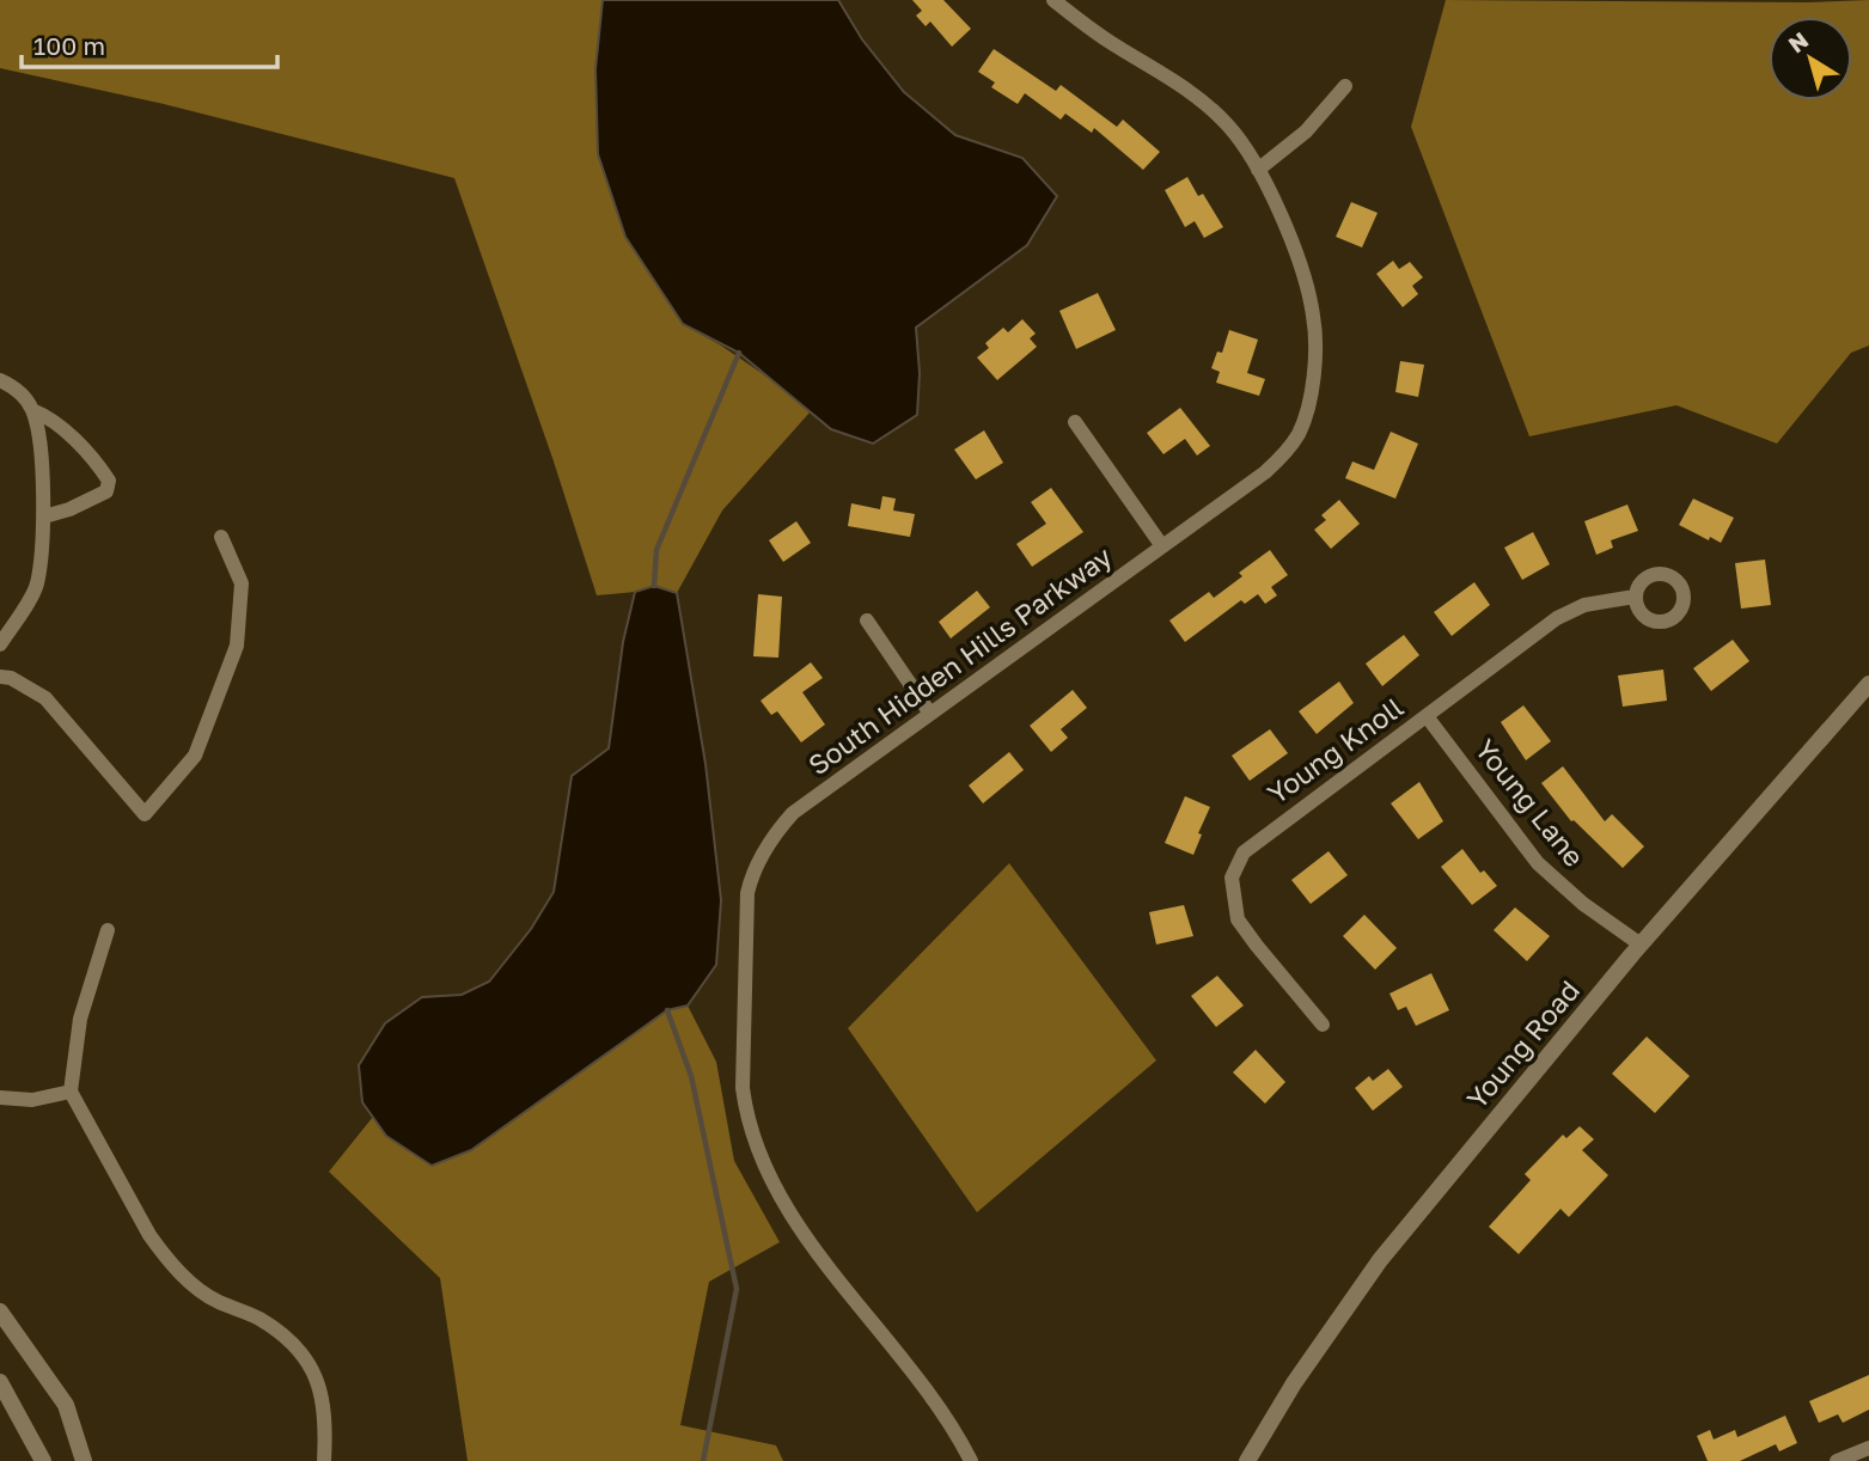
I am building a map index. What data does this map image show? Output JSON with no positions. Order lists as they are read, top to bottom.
{
  "streets": {
    "street": [
      "South Hidden Hills Parkway",
      "Young Knoll",
      "Young Lane",
      "Young Road"
    ]
  },
  "crossings": [
    ["Young Knoll", "Young Lane"],
    ["Young Lane", "Young Road"]
  ],
  "scale_bar": "100 m",
  "north": "top left"
}
